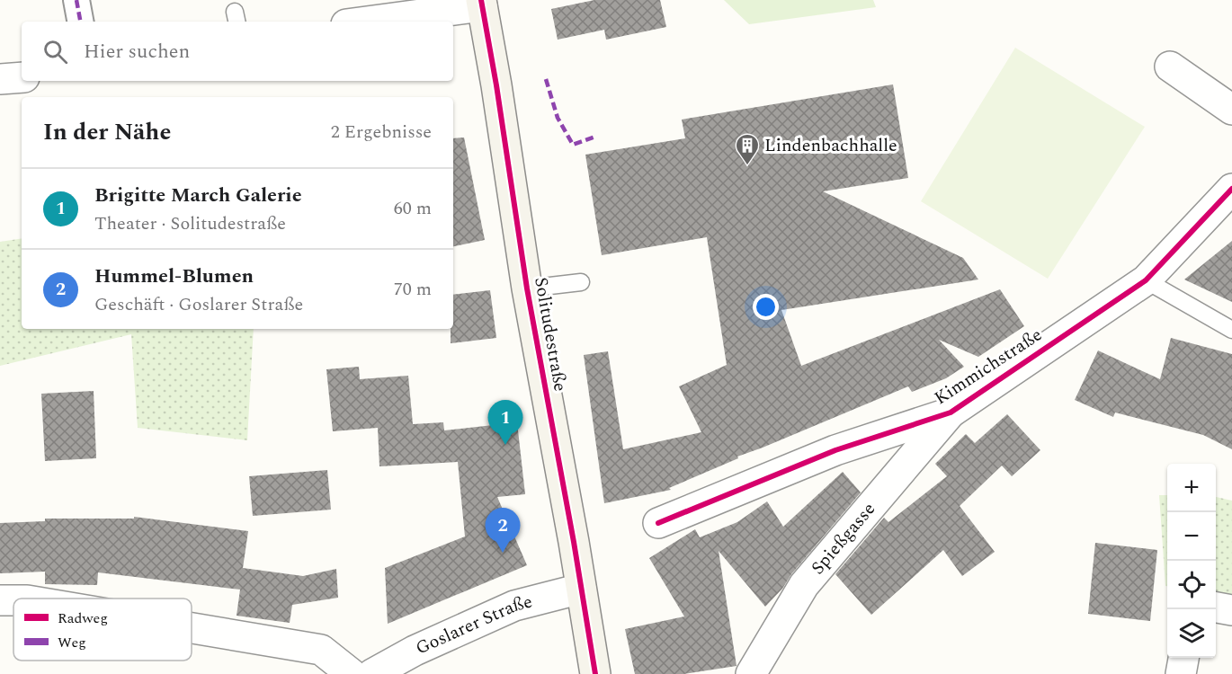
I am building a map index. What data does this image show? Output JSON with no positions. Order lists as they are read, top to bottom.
{
  "streets": {
    "main road": ["Solitudestraße"],
    "street": ["Kimmichstraße", "Spießgasse", "Goslarer Straße"]
  },
  "crossings": [
    ["Solitudestraße", "Goslarer Straße"],
    ["Kimmichstraße", "Spießgasse"]
  ],
  "places": {
    "building": ["Lindenbachhalle"]
  },
  "legend": ["Radweg", "Weg"],
  "page": {
    "search": "Hier suchen",
    "heading": ["In der Nähe", "2 Ergebnisse"],
    "list": [
      {
        "mark": "1",
        "name": "Brigitte March Galerie",
        "note": "Theater · Solitudestraße",
        "value": "60 m"
      },
      {
        "mark": "2",
        "name": "Hummel-Blumen",
        "note": "Geschäft · Goslarer Straße",
        "value": "70 m"
      }
    ],
    "pins": ["1", "2"],
    "map_buttons": ["+", "−"]
  }
}
